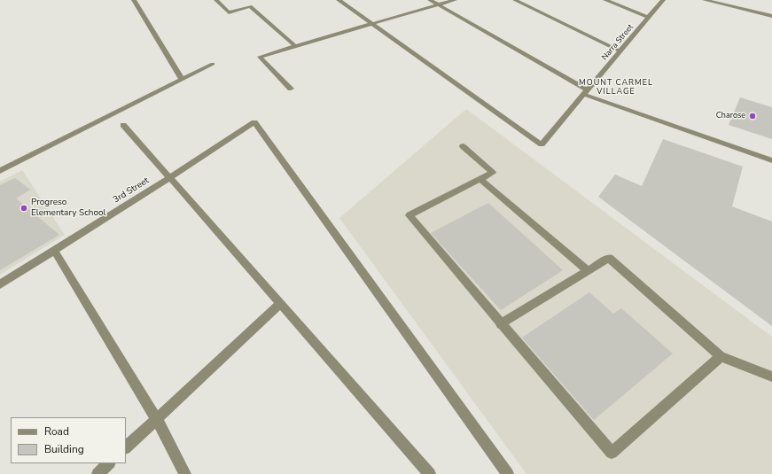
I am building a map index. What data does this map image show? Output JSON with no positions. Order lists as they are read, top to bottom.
{
  "streets": {
    "street": ["Narra Street", "3rd Street"]
  },
  "districts": ["MOUNT CARMEL VILLAGE"],
  "places": ["Charose", "Progreso Elementary School"],
  "legend": ["Road", "Building"]
}
